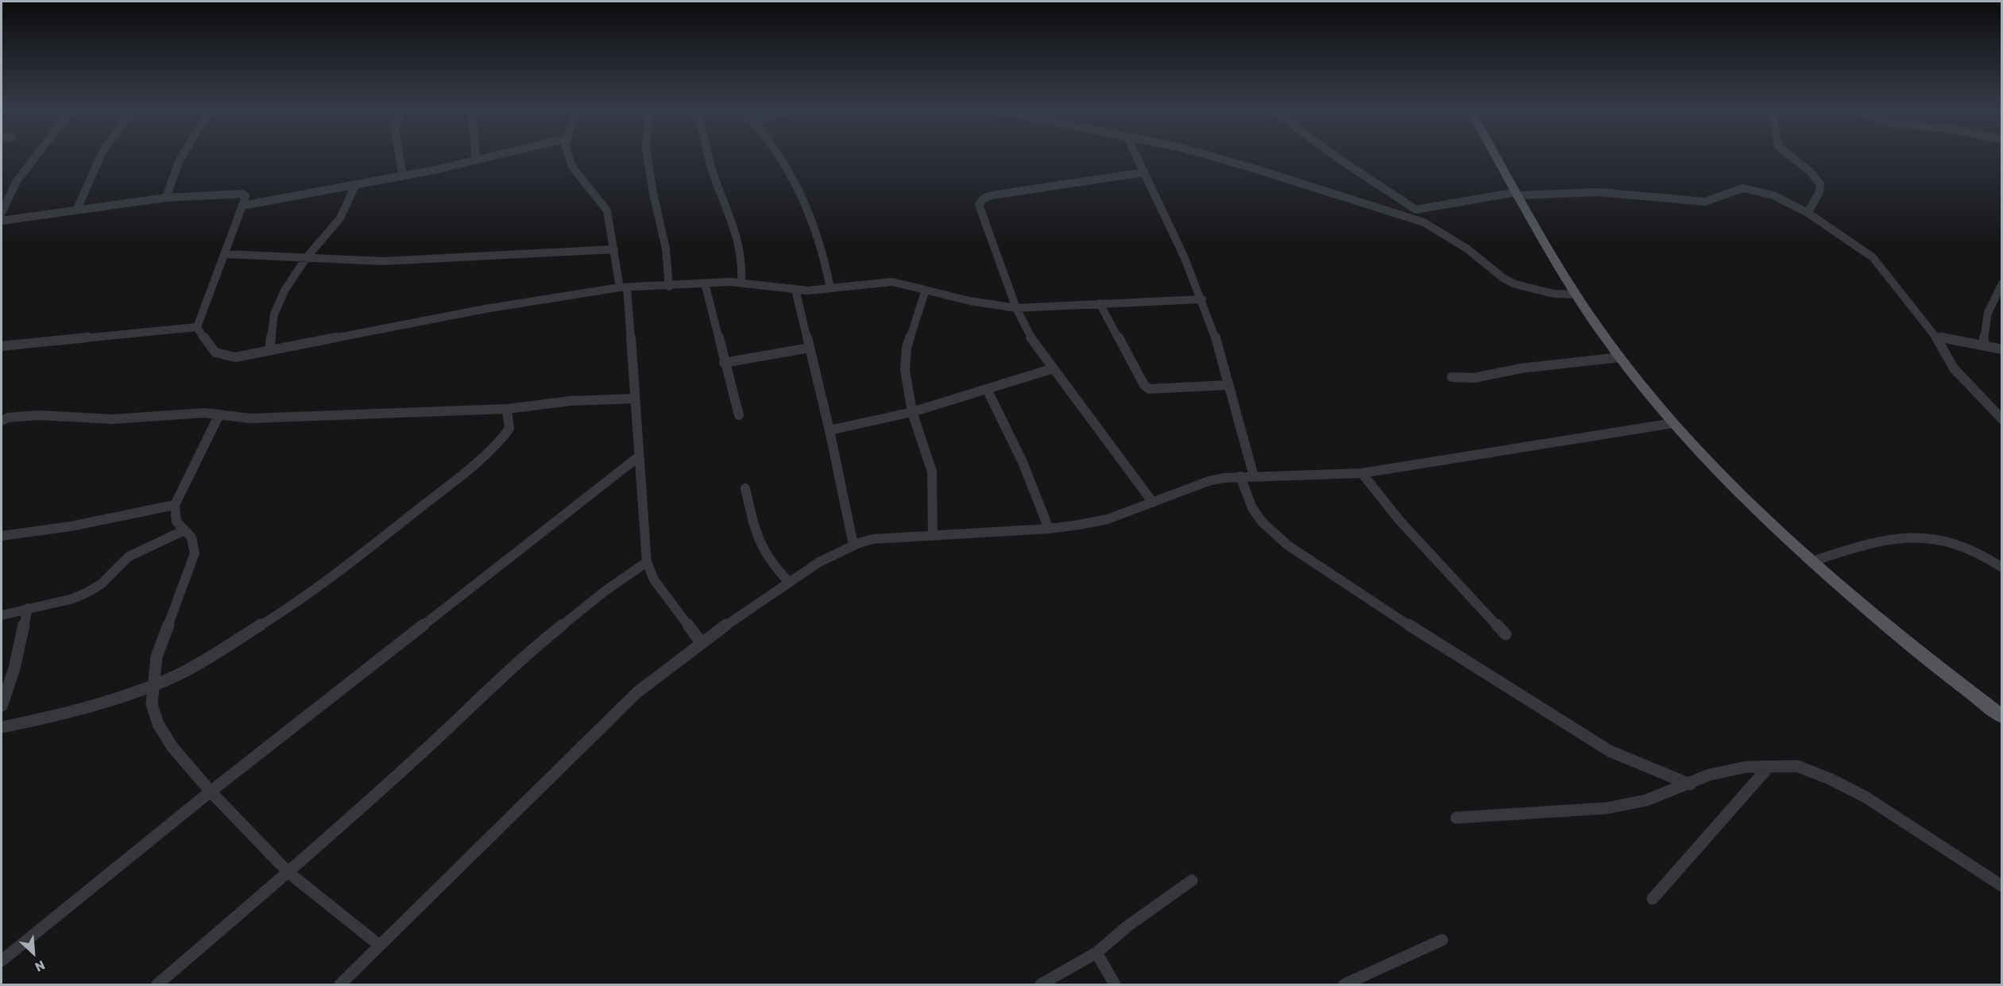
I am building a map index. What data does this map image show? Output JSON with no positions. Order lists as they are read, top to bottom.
{
  "north": "bottom right"
}
